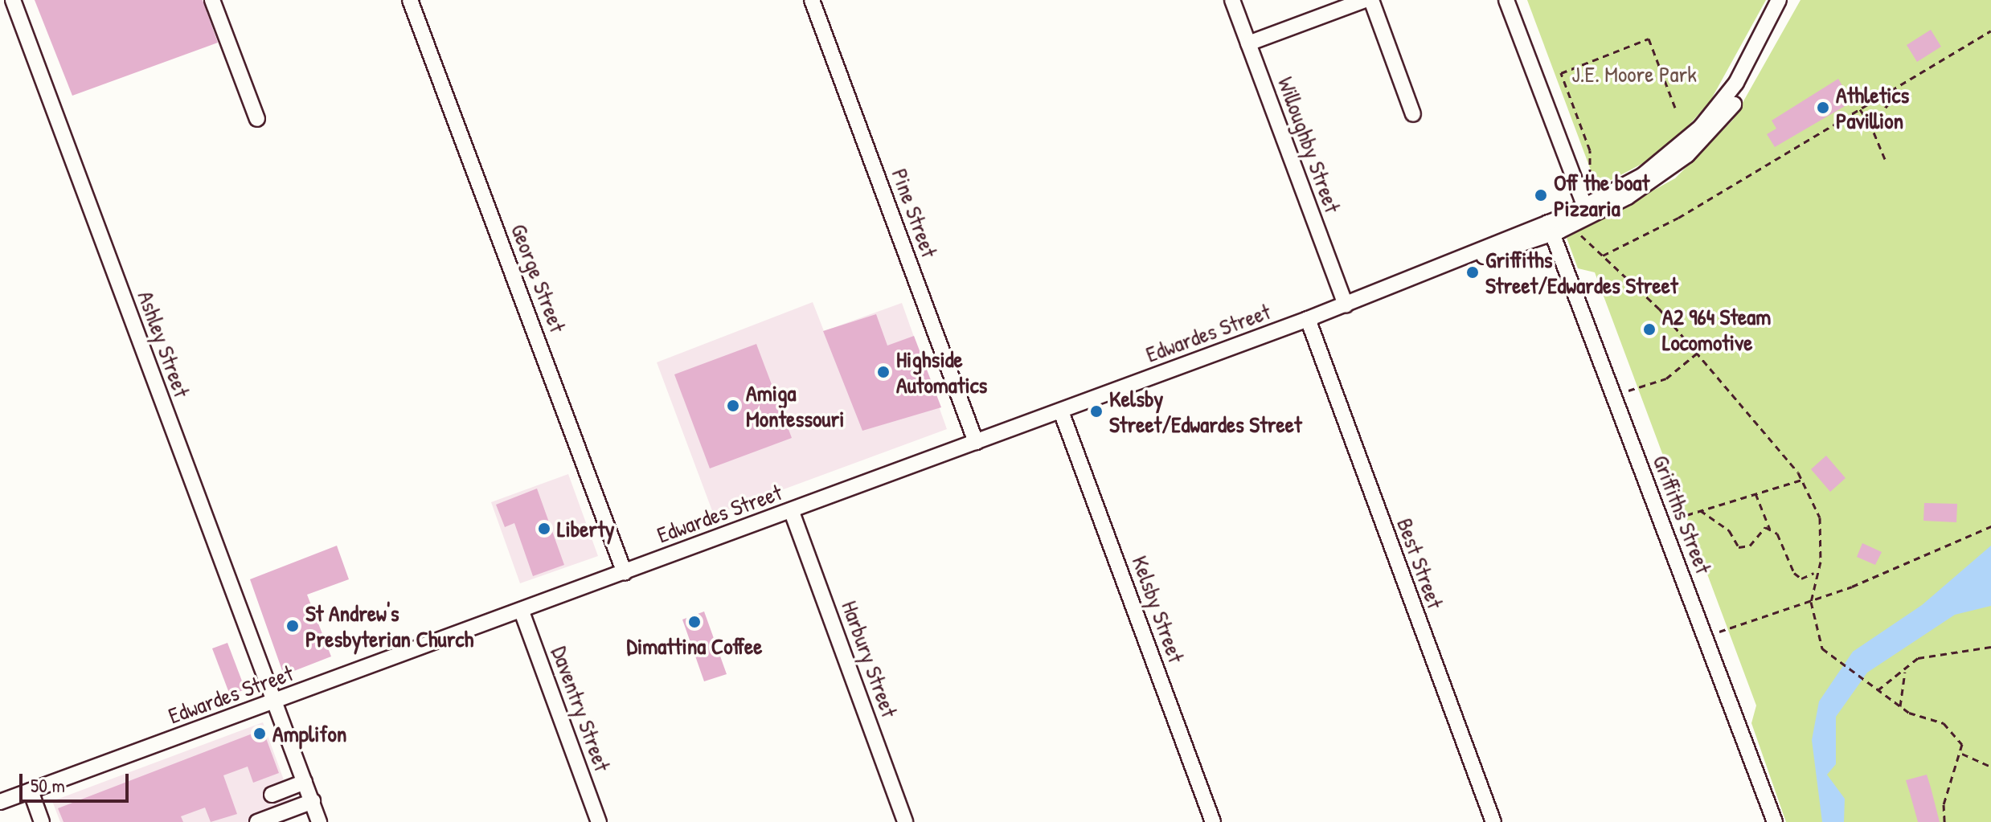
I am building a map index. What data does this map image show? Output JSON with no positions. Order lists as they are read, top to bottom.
{
  "streets": {
    "street": [
      "Willoughby Street",
      "Pine Street",
      "George Street",
      "Edwardes Street",
      "Ashley Street",
      "Griffiths Street",
      "Best Street",
      "Kelsby Street",
      "Harbury Street",
      "Daventry Street"
    ]
  },
  "crossings": [
    ["Willoughby Street", "Edwardes Street"],
    ["Pine Street", "Edwardes Street"],
    ["George Street", "Edwardes Street"],
    ["Edwardes Street", "Ashley Street"],
    ["Edwardes Street", "Griffiths Street"],
    ["Edwardes Street", "Best Street"],
    ["Edwardes Street", "Kelsby Street"],
    ["Edwardes Street", "Harbury Street"],
    ["Edwardes Street", "Daventry Street"]
  ],
  "parks": ["J.E. Moore Park"],
  "places": [
    "Athletics Pavillion",
    "Off the boat Pizzaria",
    "Griffiths Street/Edwardes Street",
    "A2 964 Steam Locomotive",
    "Highside Automatics",
    "Amiga Montessouri",
    "Kelsby Street/Edwardes Street",
    "Liberty",
    "Dimattina Coffee",
    "St Andrew's Presbyterian Church",
    "Amplifon"
  ],
  "scale_bar": "50 m"
}
